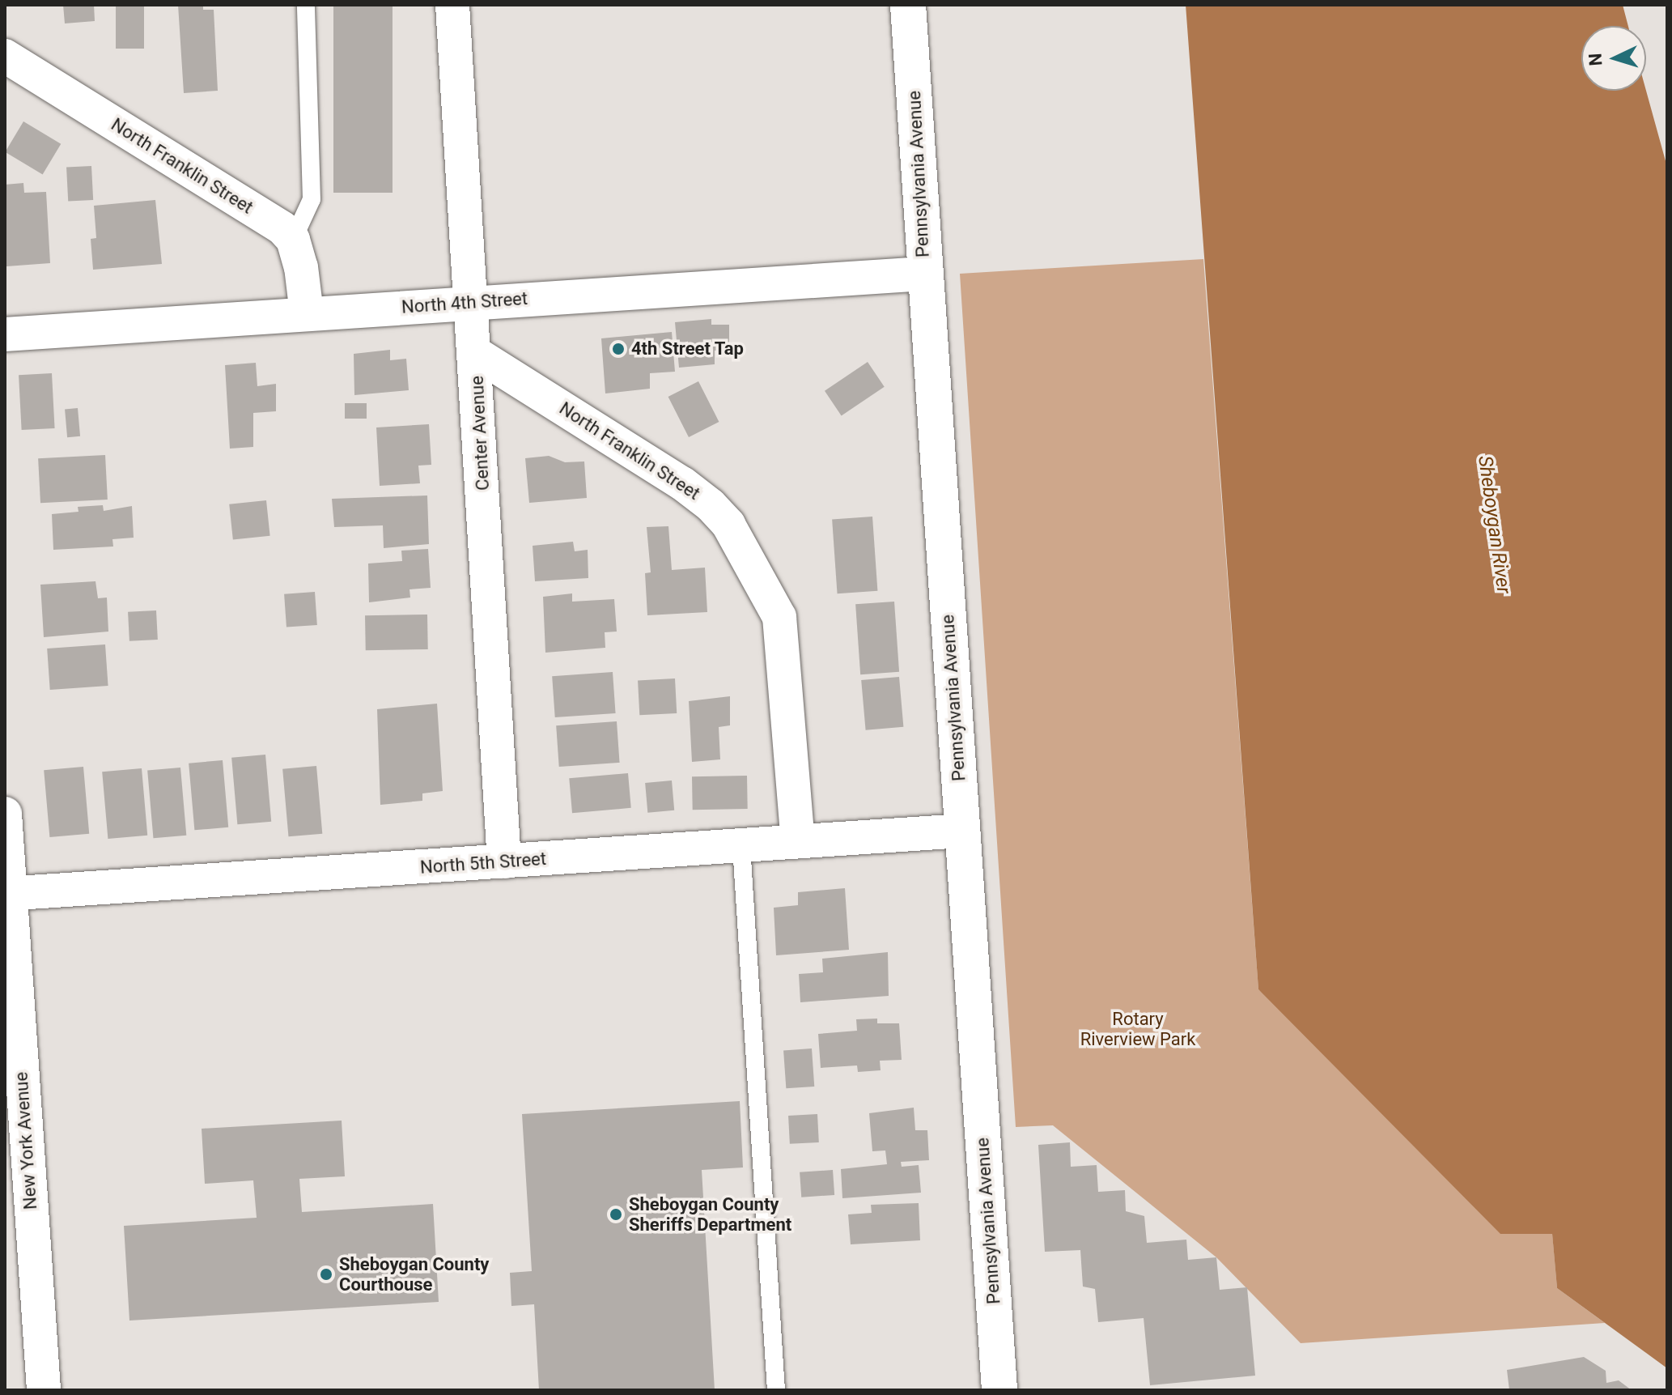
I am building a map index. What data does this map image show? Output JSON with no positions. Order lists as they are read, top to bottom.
{
  "streets": {
    "street": [
      "North Franklin Street",
      "Pennsylvania Avenue",
      "North 4th Street",
      "Center Avenue",
      "North 5th Street",
      "New York Avenue"
    ]
  },
  "crossings": [
    ["North Franklin Street", "Center Avenue"],
    ["North Franklin Street", "North 5th Street"],
    ["Pennsylvania Avenue", "North 4th Street"],
    ["Pennsylvania Avenue", "North 5th Street"],
    ["North 4th Street", "Center Avenue"],
    ["Center Avenue", "North 5th Street"],
    ["North 5th Street", "New York Avenue"]
  ],
  "water": ["Sheboygan River"],
  "parks": ["Rotary Riverview Park"],
  "places": ["4th Street Tap", "Sheboygan County Sheriffs Department", "Sheboygan County Courthouse"],
  "north": "left"
}
